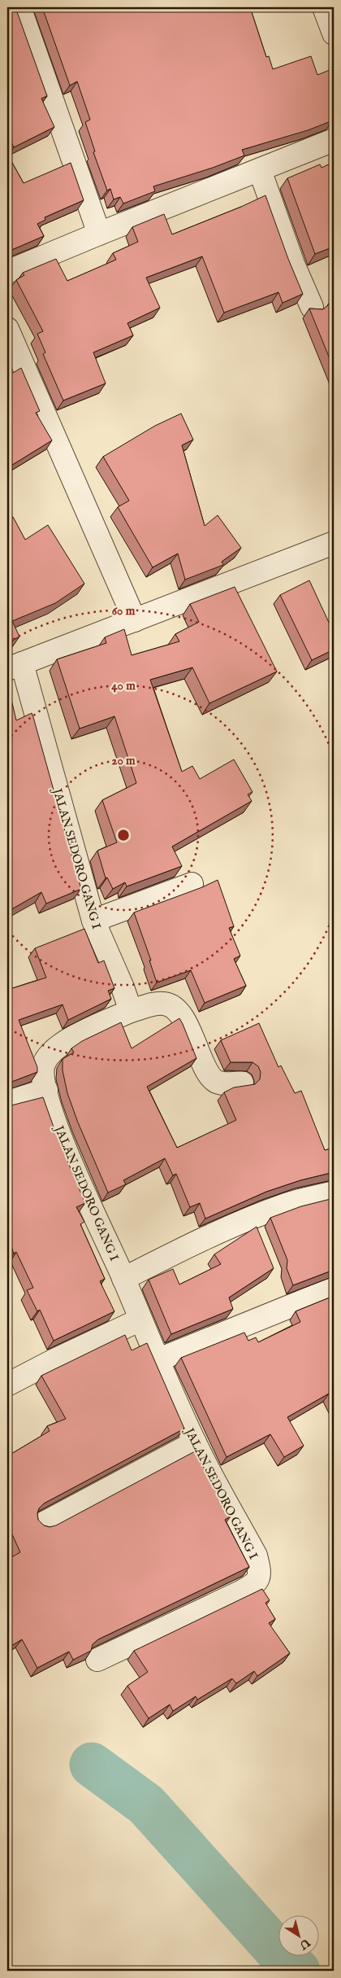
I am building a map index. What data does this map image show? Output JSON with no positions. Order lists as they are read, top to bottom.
{
  "streets": {
    "street": ["JALAN SEDORO GANG I"]
  },
  "north": "bottom right",
  "rings": ["60 m", "40 m", "20 m"]
}
